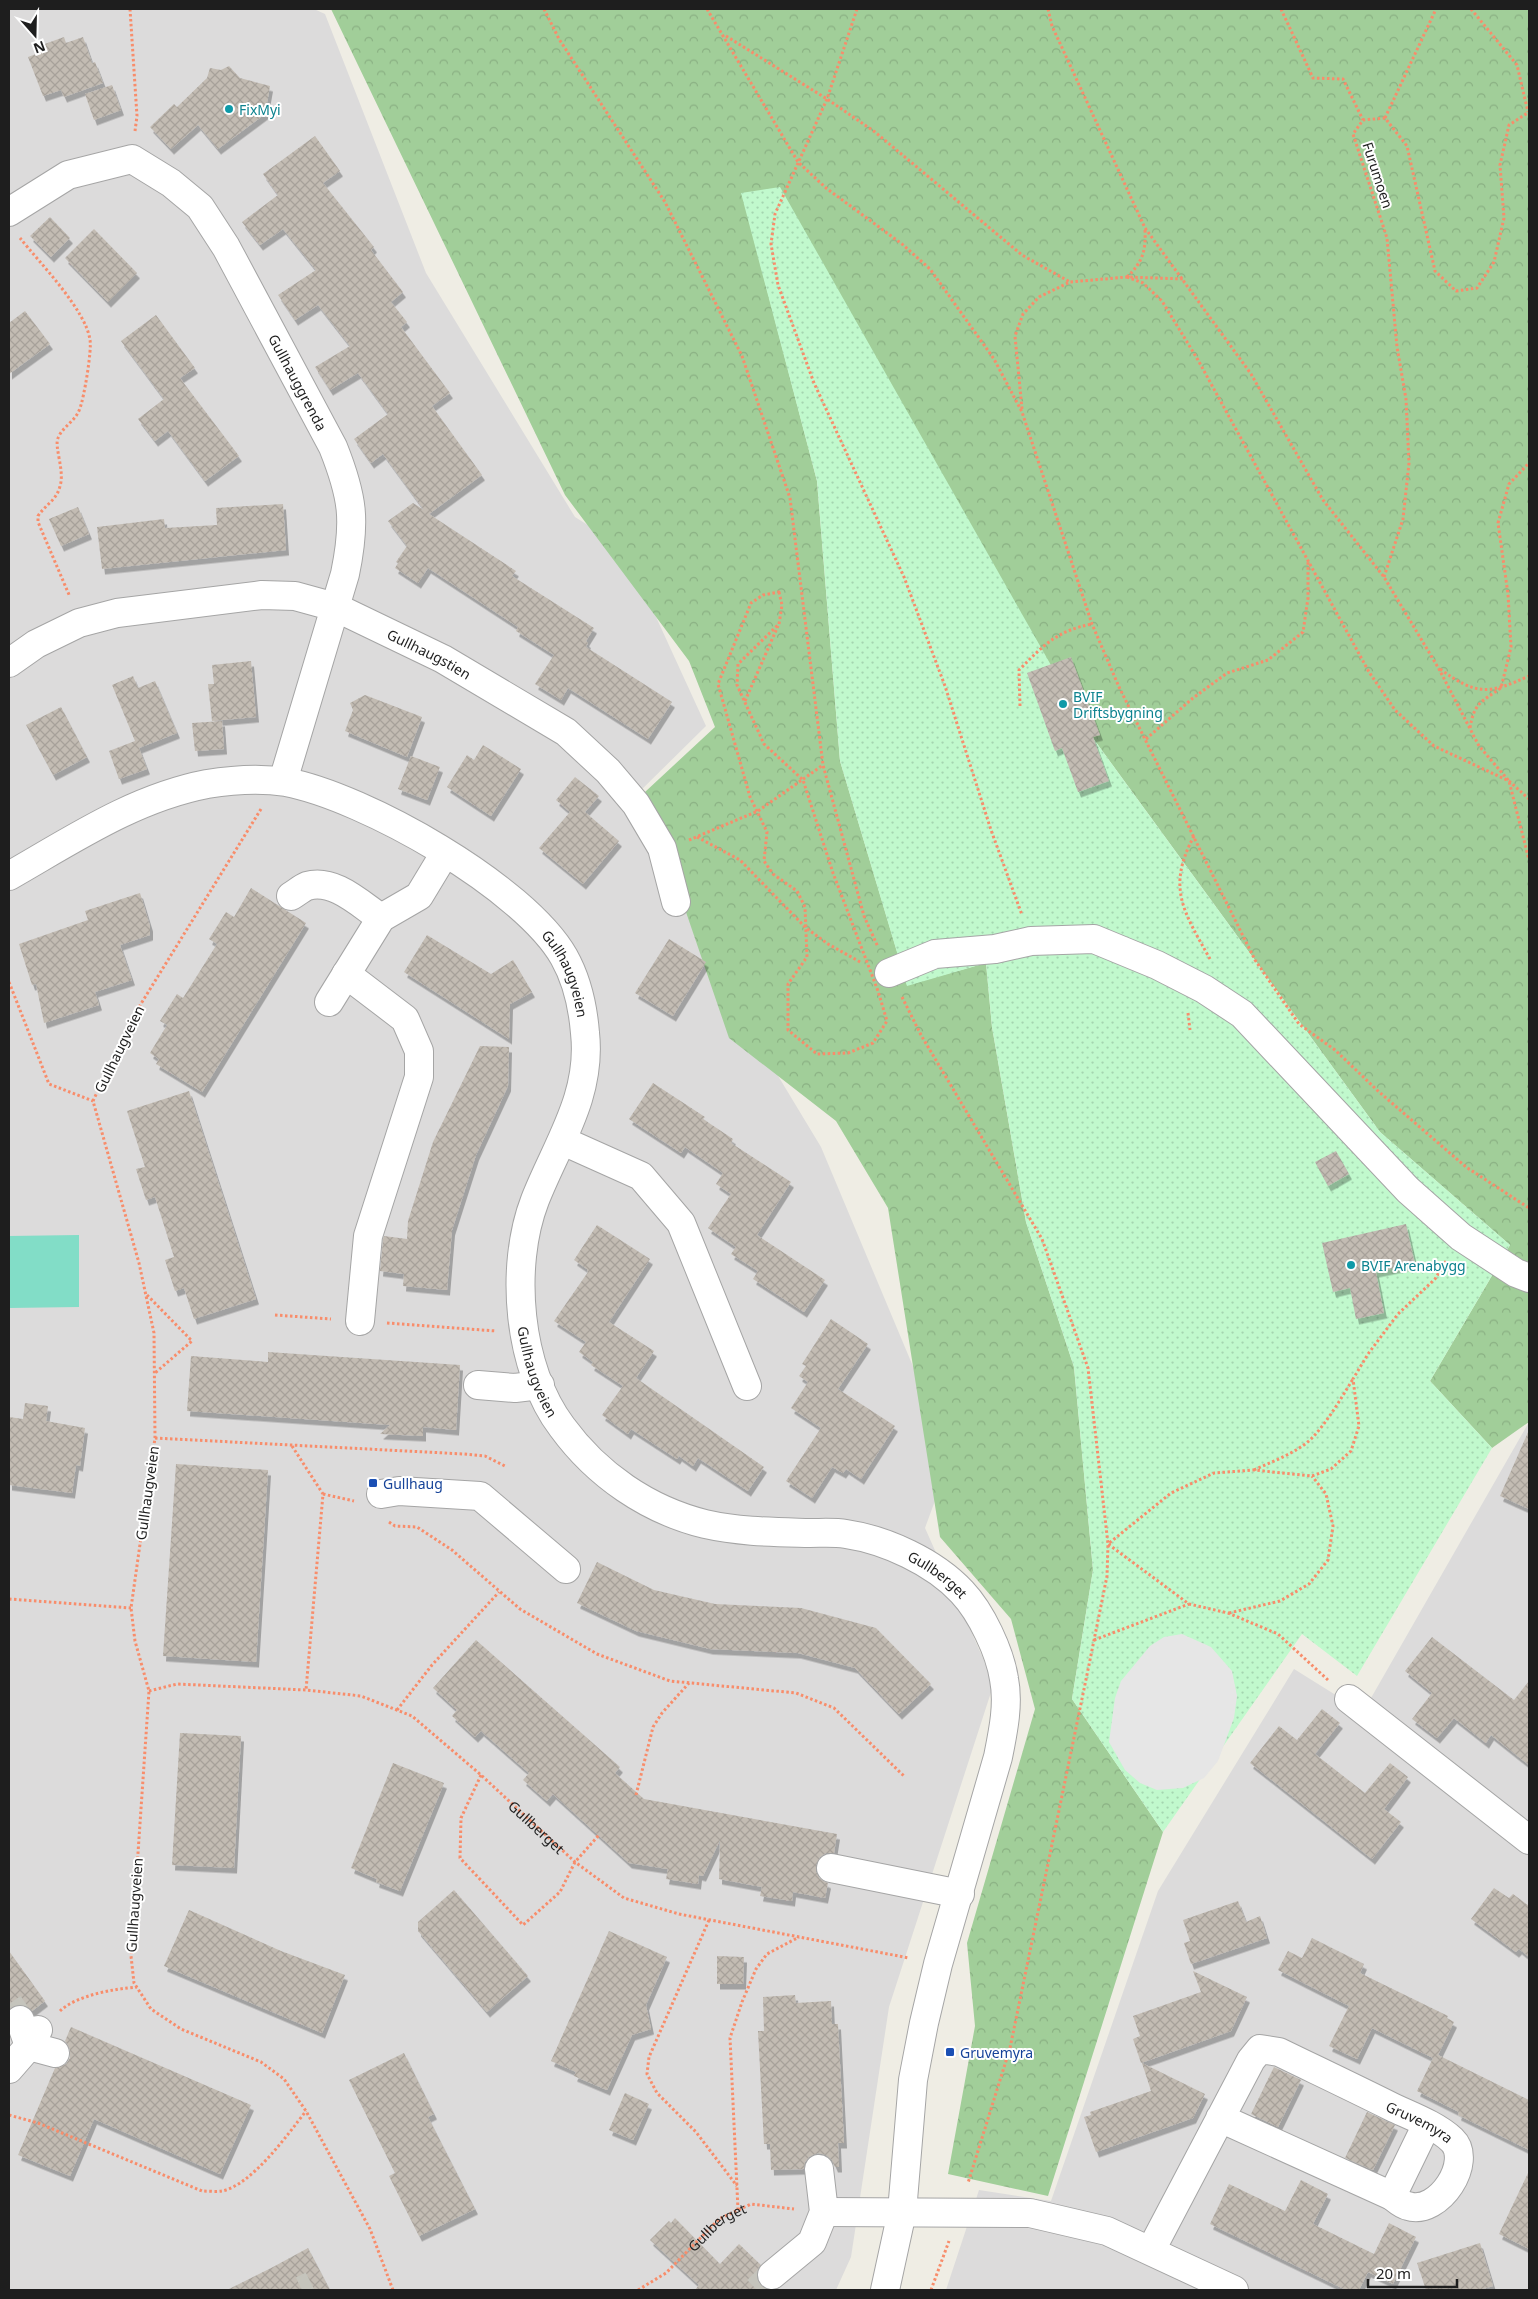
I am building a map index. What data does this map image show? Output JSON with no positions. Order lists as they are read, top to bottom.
{
  "streets": {
    "street": [
      "Gullhauggrenda",
      "Gullhaugstien",
      "Gullhaugveien",
      "Gullberget",
      "Gruvemyra"
    ],
    "path": ["Furumoen"]
  },
  "crossings": [
    ["Gullhauggrenda", "Gullhaugstien"],
    ["Gullhauggrenda", "Gullhaugveien"],
    ["Gullhaugveien", "Gullberget"]
  ],
  "places": {
    "other": ["FixMyi", "BVIF Driftsbygning", "BVIF Arenabygg"],
    "transit": ["Gullhaug", "Gruvemyra"]
  },
  "scale_bar": "20 m",
  "north": "bottom"
}
